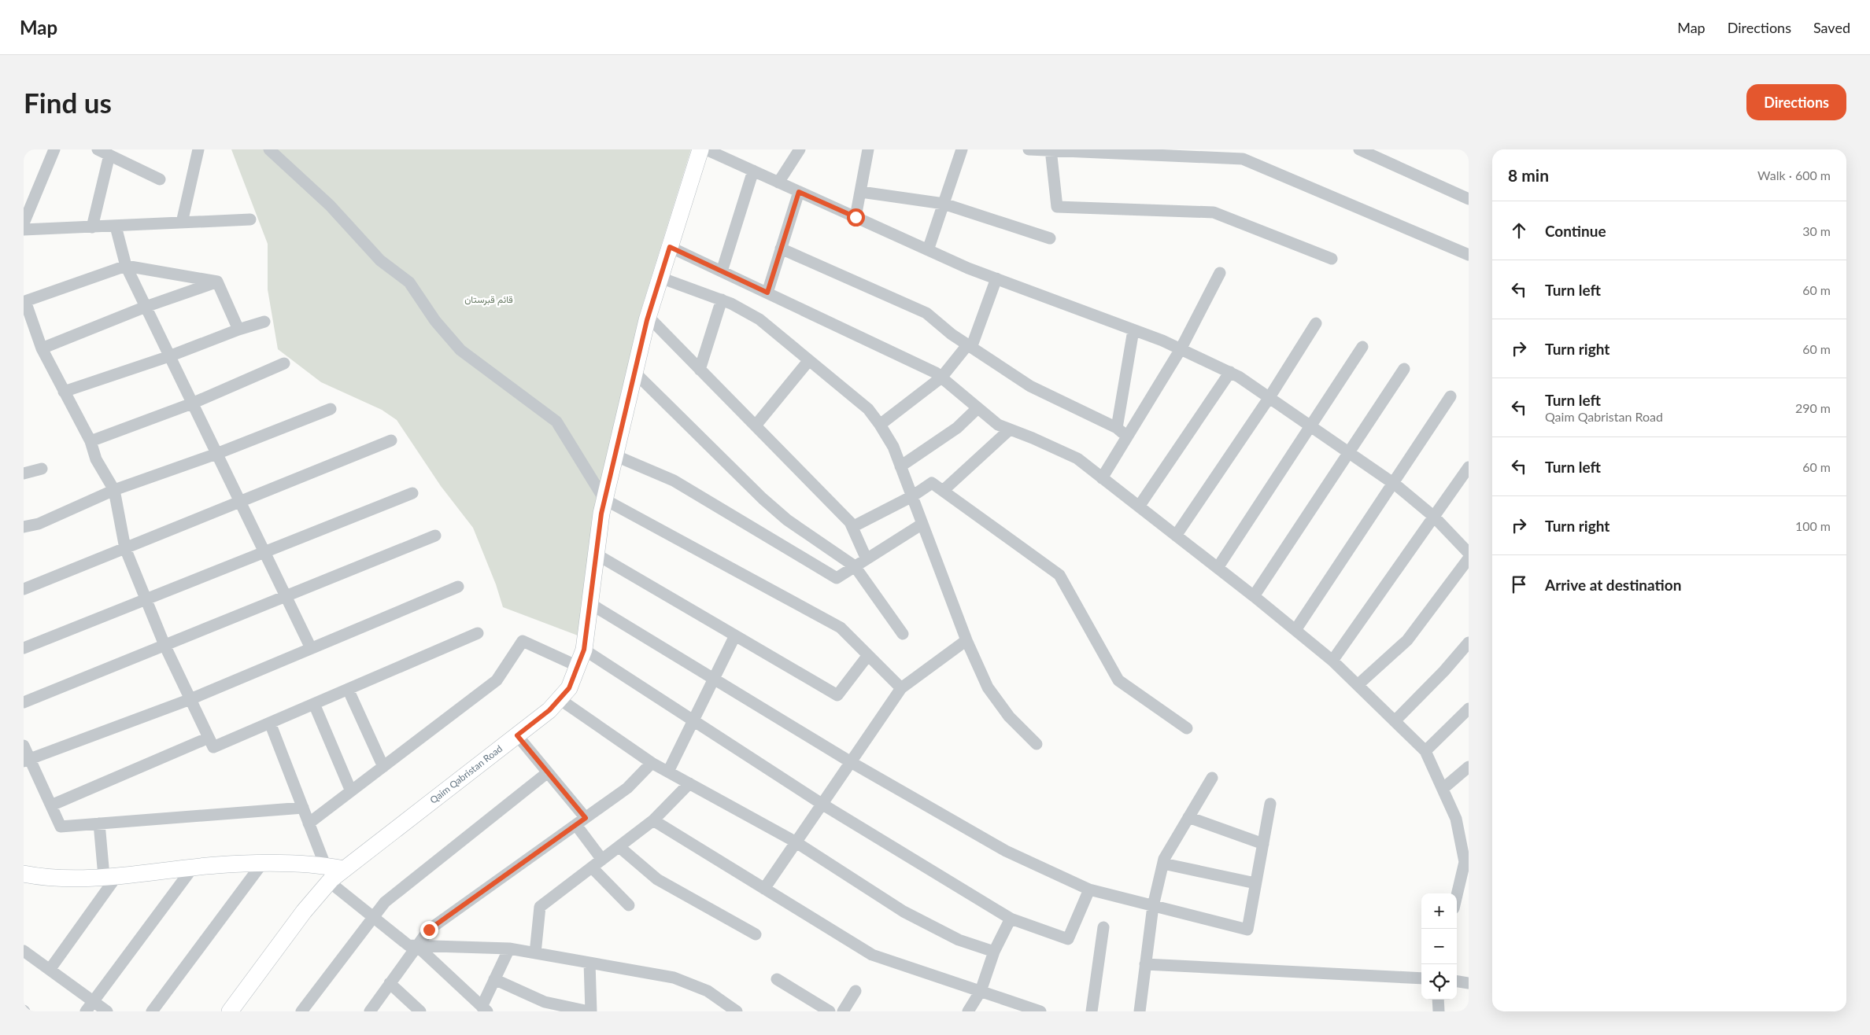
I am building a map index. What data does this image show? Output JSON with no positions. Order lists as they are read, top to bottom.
{
  "streets": {
    "street": ["Qaim Qabristan Road"]
  },
  "parks": ["قائم قبرستان"],
  "page": {
    "header": "Map",
    "nav": ["Map", "Directions", "Saved"],
    "buttons": "Directions",
    "title": "Find us",
    "heading": ["8 min", "Walk · 600 m"],
    "list": [
      ["Continue", "30 m"],
      ["Turn left", "60 m"],
      ["Turn right", "60 m"],
      ["Turn left", "Qaim Qabristan Road", "290 m"],
      ["Turn left", "60 m"],
      ["Turn right", "100 m"],
      "Arrive at destination"
    ],
    "map_buttons": ["+", "−"]
  }
}
